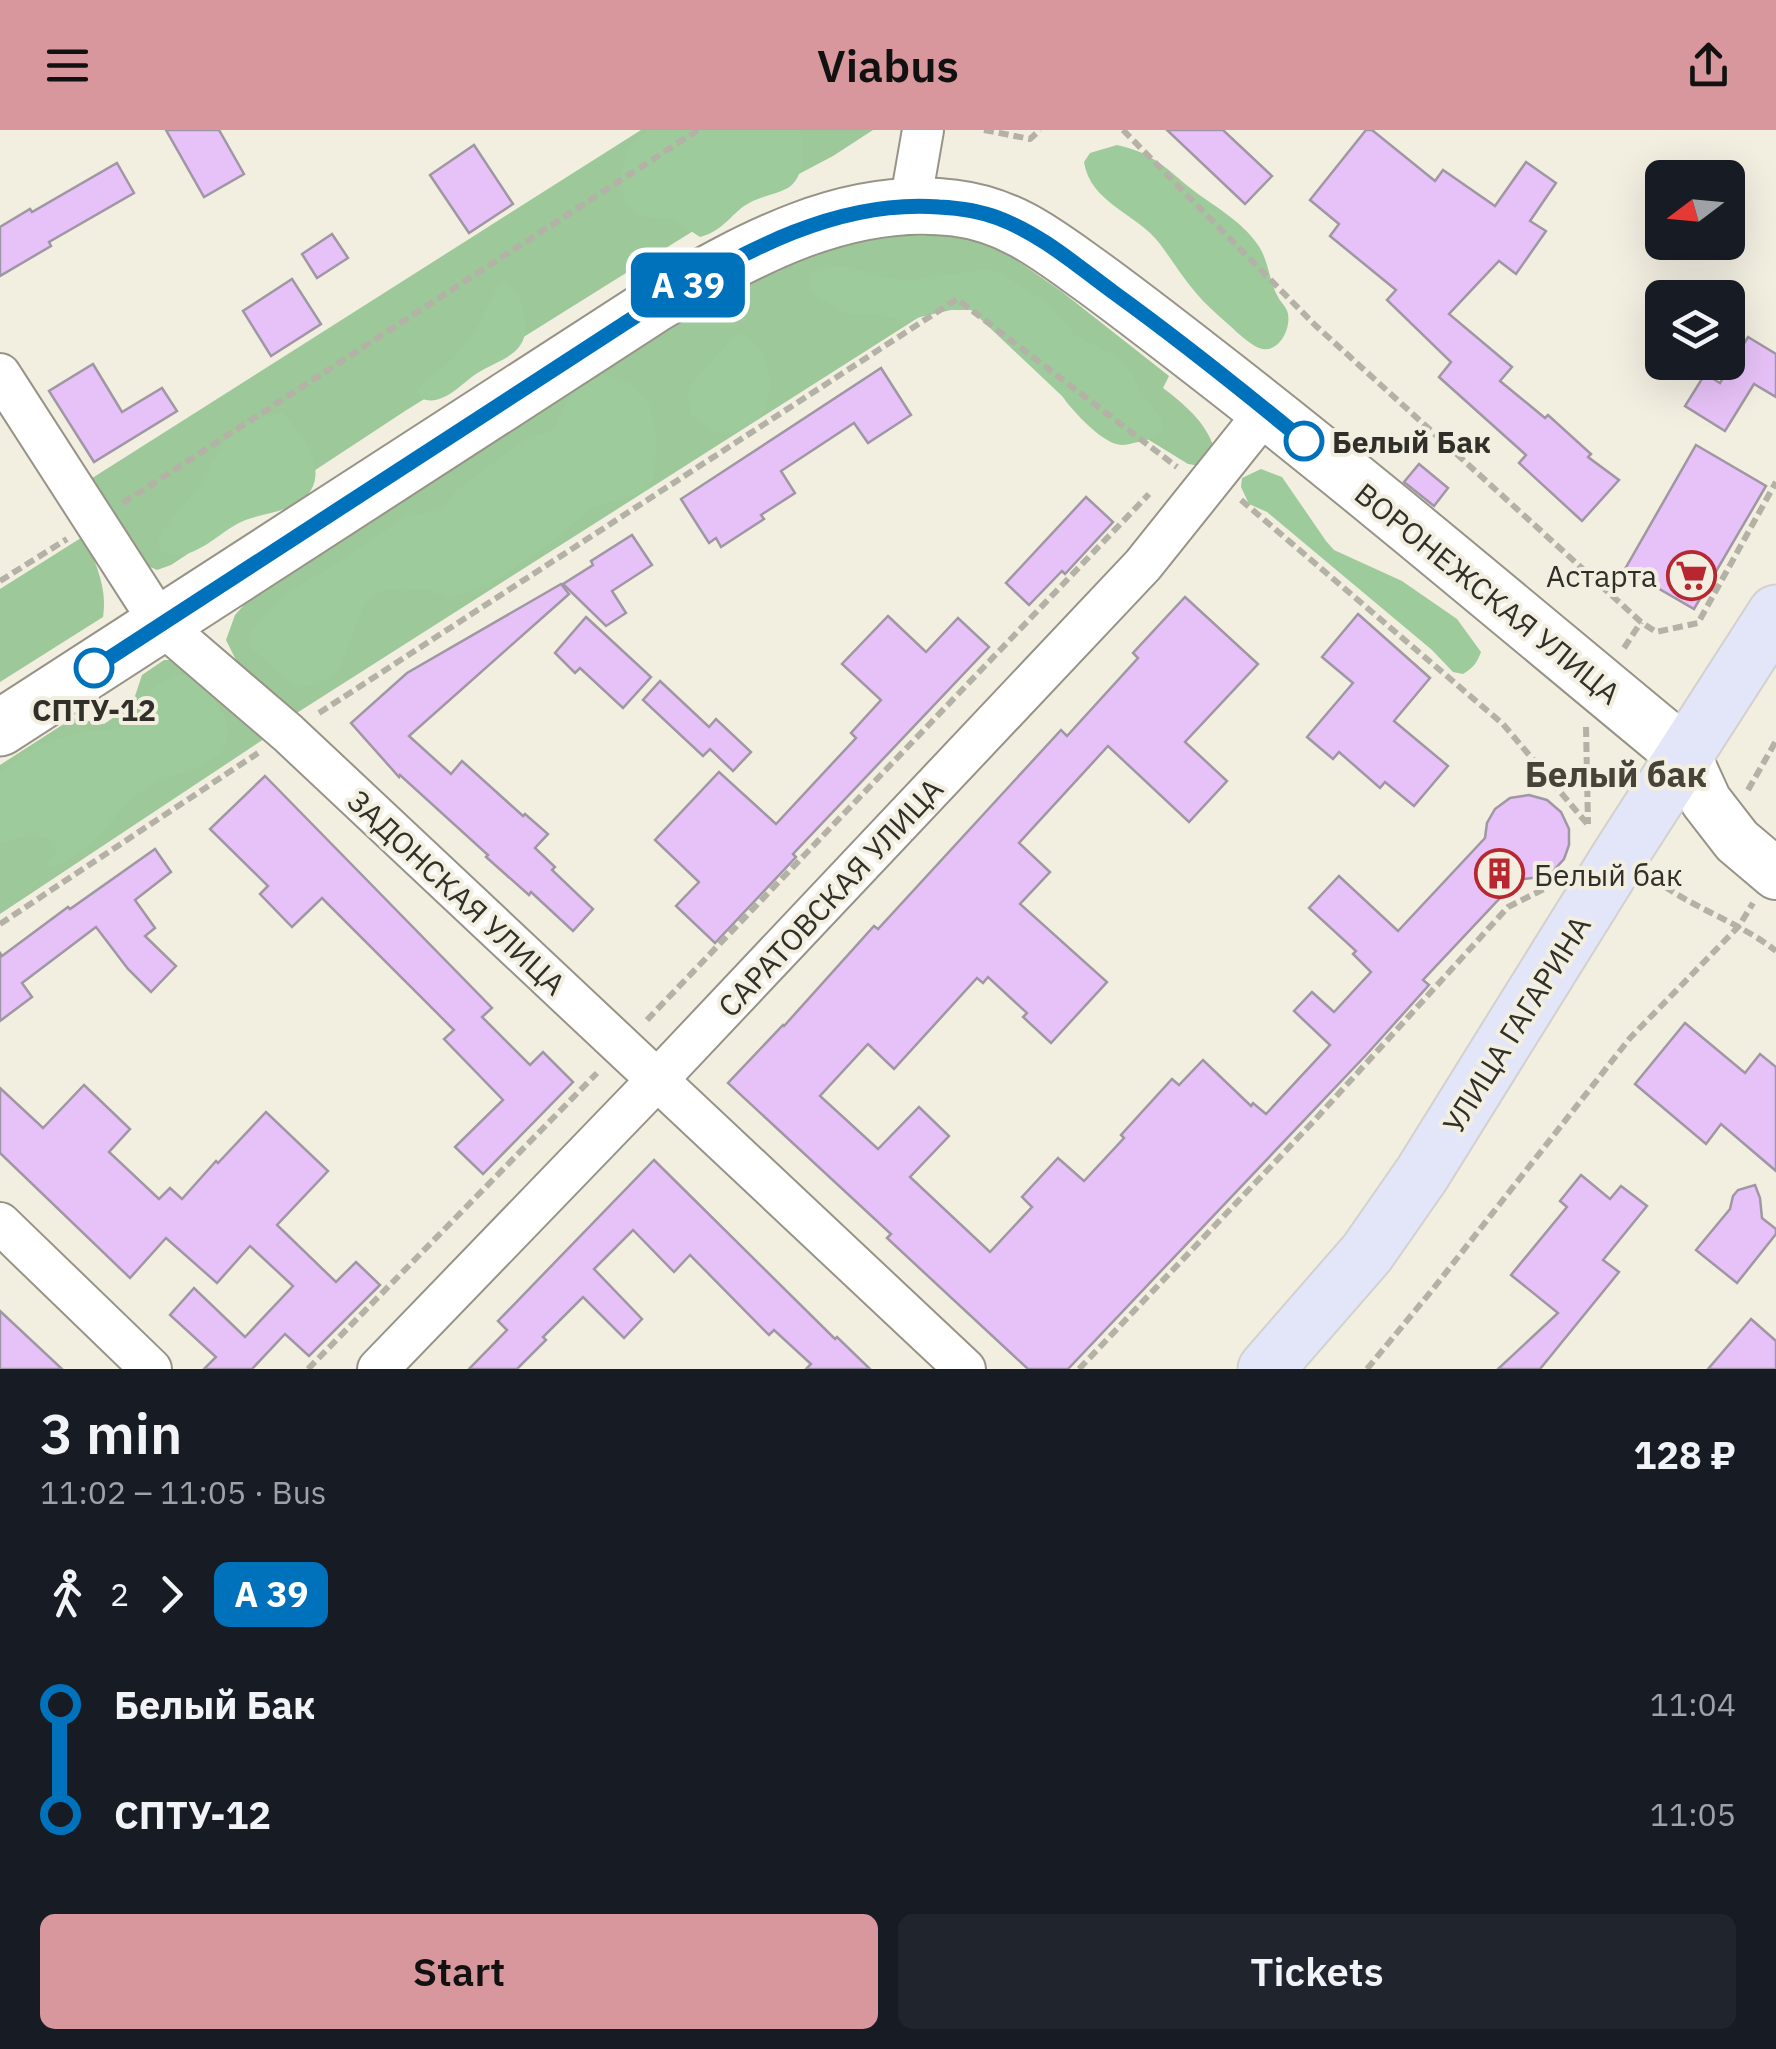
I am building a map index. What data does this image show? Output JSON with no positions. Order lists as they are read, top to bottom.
{
  "streets": {
    "main road": ["ВОРОНЕЖСКАЯ УЛИЦА", "УЛИЦА ГАГАРИНА"],
    "street": ["ЗАДОНСКАЯ УЛИЦА", "САРАТОВСКАЯ УЛИЦА"]
  },
  "crossings": [
    ["ВОРОНЕЖСКАЯ УЛИЦА", "ЗАДОНСКАЯ УЛИЦА"],
    ["ВОРОНЕЖСКАЯ УЛИЦА", "САРАТОВСКАЯ УЛИЦА"],
    ["ВОРОНЕЖСКАЯ УЛИЦА", "УЛИЦА ГАГАРИНА"],
    ["ЗАДОНСКАЯ УЛИЦА", "САРАТОВСКАЯ УЛИЦА"]
  ],
  "districts": ["Белый бак"],
  "places": {
    "other": ["Белый Бак", "СПТУ-12"],
    "supermarket": ["Астарта"],
    "building": ["Белый бак"]
  },
  "north": "left",
  "page": {
    "header": "Viabus",
    "on_map": "А 39",
    "heading": ["3 min", "11:02 – 11:05 · Bus", "128 ₽"],
    "legs": ["2", "А 39"],
    "list": [
      {
        "name": "Белый Бак",
        "value": "11:04"
      },
      {
        "name": "СПТУ-12",
        "value": "11:05"
      }
    ],
    "buttons": ["Start", "Tickets"]
  }
}
